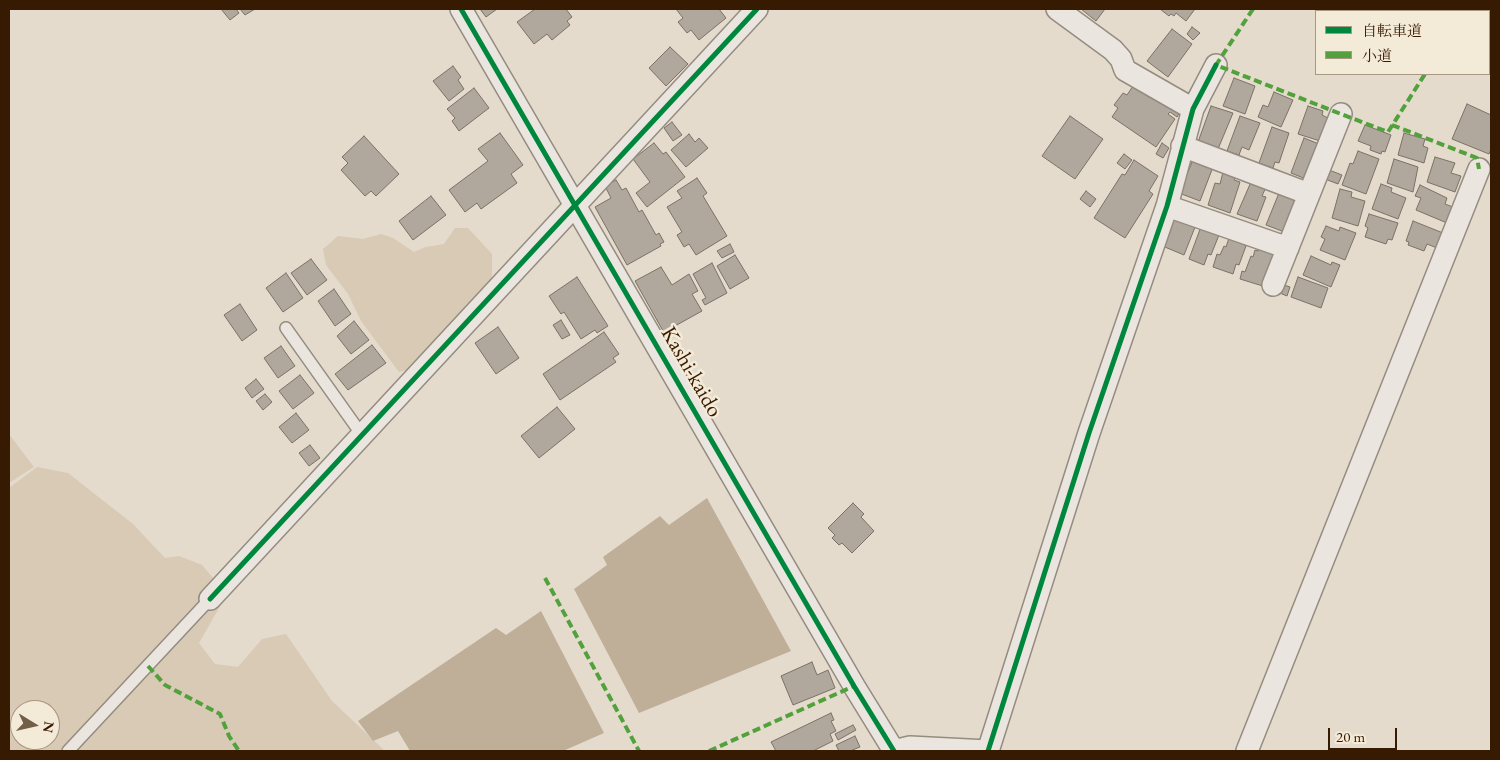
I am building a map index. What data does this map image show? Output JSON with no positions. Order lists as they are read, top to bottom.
{
  "streets": {
    "street": ["Kashi-kaido"]
  },
  "legend": ["自転車道", "小道"],
  "scale_bar": "20 m",
  "north": "right"
}
